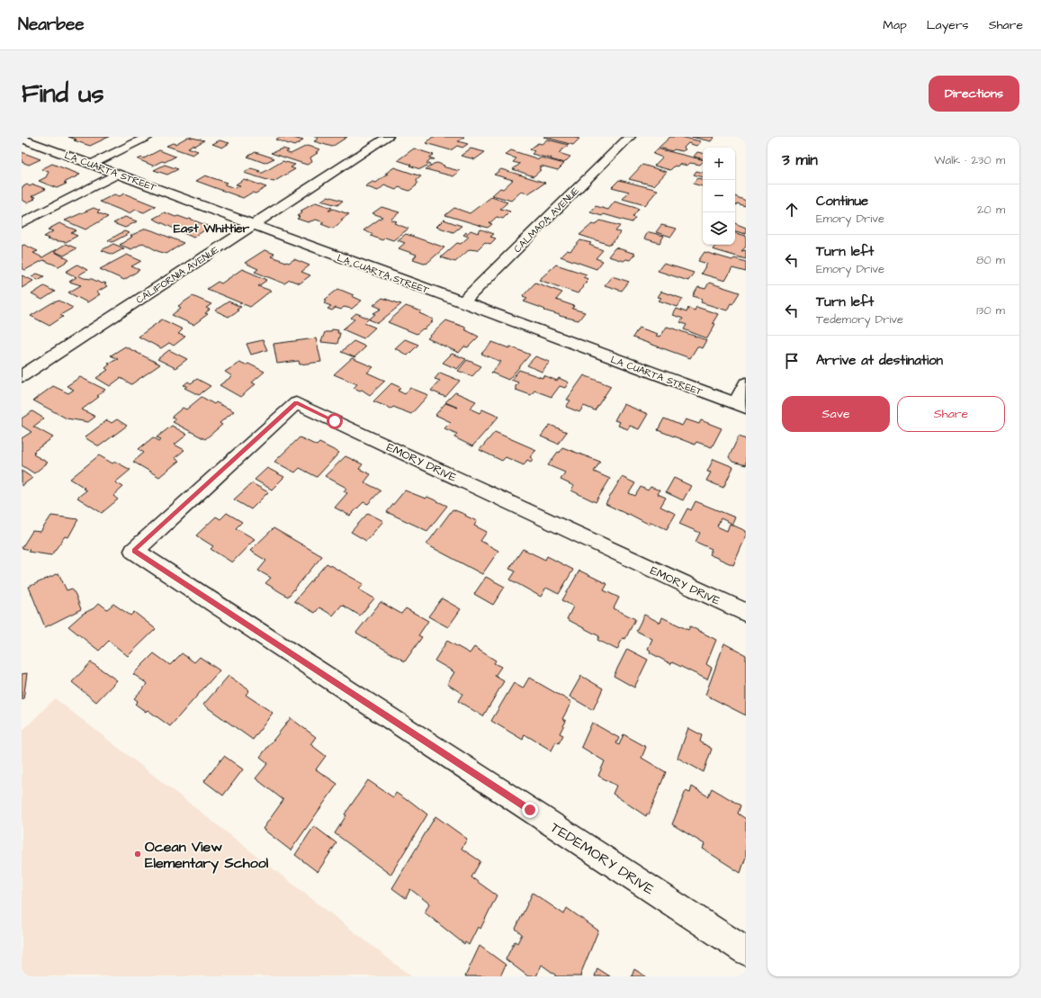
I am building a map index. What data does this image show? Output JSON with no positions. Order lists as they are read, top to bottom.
{
  "streets": {
    "street": [
      "LA CUARTA STREET",
      "CALMADA AVENUE",
      "CALIFORNIA AVENUE",
      "EMORY DRIVE",
      "TEDEMORY DRIVE"
    ]
  },
  "crossings": [
    ["LA CUARTA STREET", "CALMADA AVENUE"],
    ["LA CUARTA STREET", "CALIFORNIA AVENUE"],
    ["EMORY DRIVE", "TEDEMORY DRIVE"]
  ],
  "districts": ["East Whittier"],
  "places": ["Ocean View Elementary School"],
  "page": {
    "header": "Nearbee",
    "nav": ["Map", "Layers", "Share"],
    "buttons": [
      "Directions",
      ["Save", "Share"]
    ],
    "title": "Find us",
    "heading": ["3 min", "Walk · 230 m"],
    "map_buttons": ["+", "−"],
    "list": [
      ["Continue", "Emory Drive", "20 m"],
      ["Turn left", "Emory Drive", "80 m"],
      ["Turn left", "Tedemory Drive", "130 m"],
      "Arrive at destination"
    ]
  }
}
